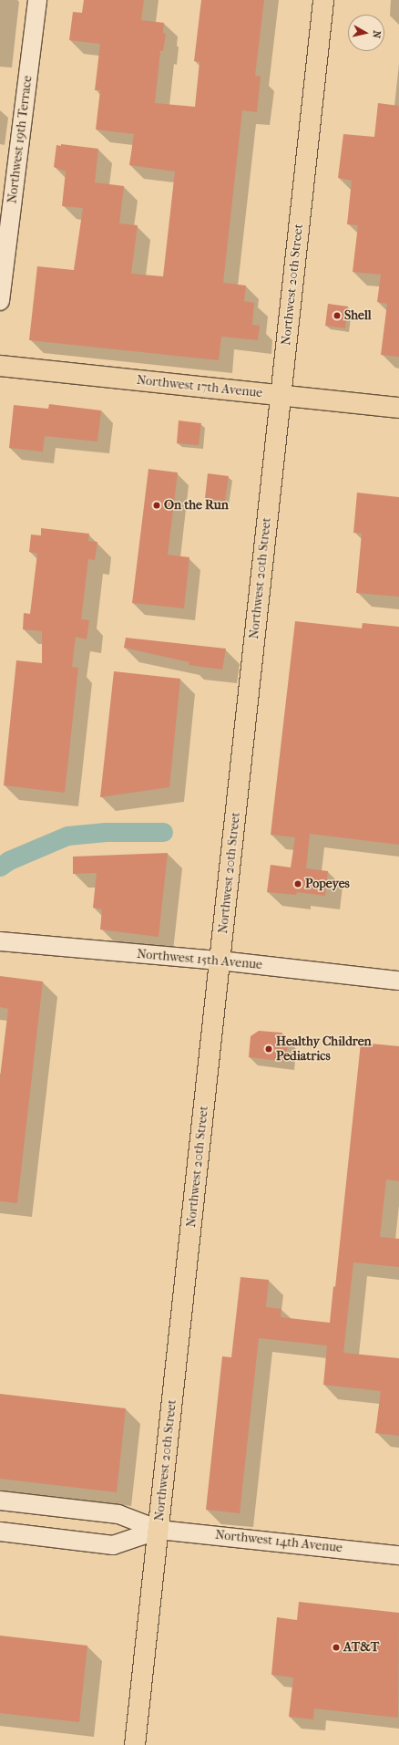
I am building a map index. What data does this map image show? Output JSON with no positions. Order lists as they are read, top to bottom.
{
  "streets": {
    "main road": ["Northwest 20th Street", "Northwest 17th Avenue"],
    "street": ["Northwest 19th Terrace", "Northwest 15th Avenue", "Northwest 14th Avenue"]
  },
  "crossings": [
    ["Northwest 20th Street", "Northwest 17th Avenue"],
    ["Northwest 20th Street", "Northwest 15th Avenue"],
    ["Northwest 20th Street", "Northwest 14th Avenue"]
  ],
  "places": [
    "Shell",
    "On the Run",
    "Popeyes",
    "Healthy Children Pediatrics",
    "AT&T"
  ],
  "north": "right"
}
